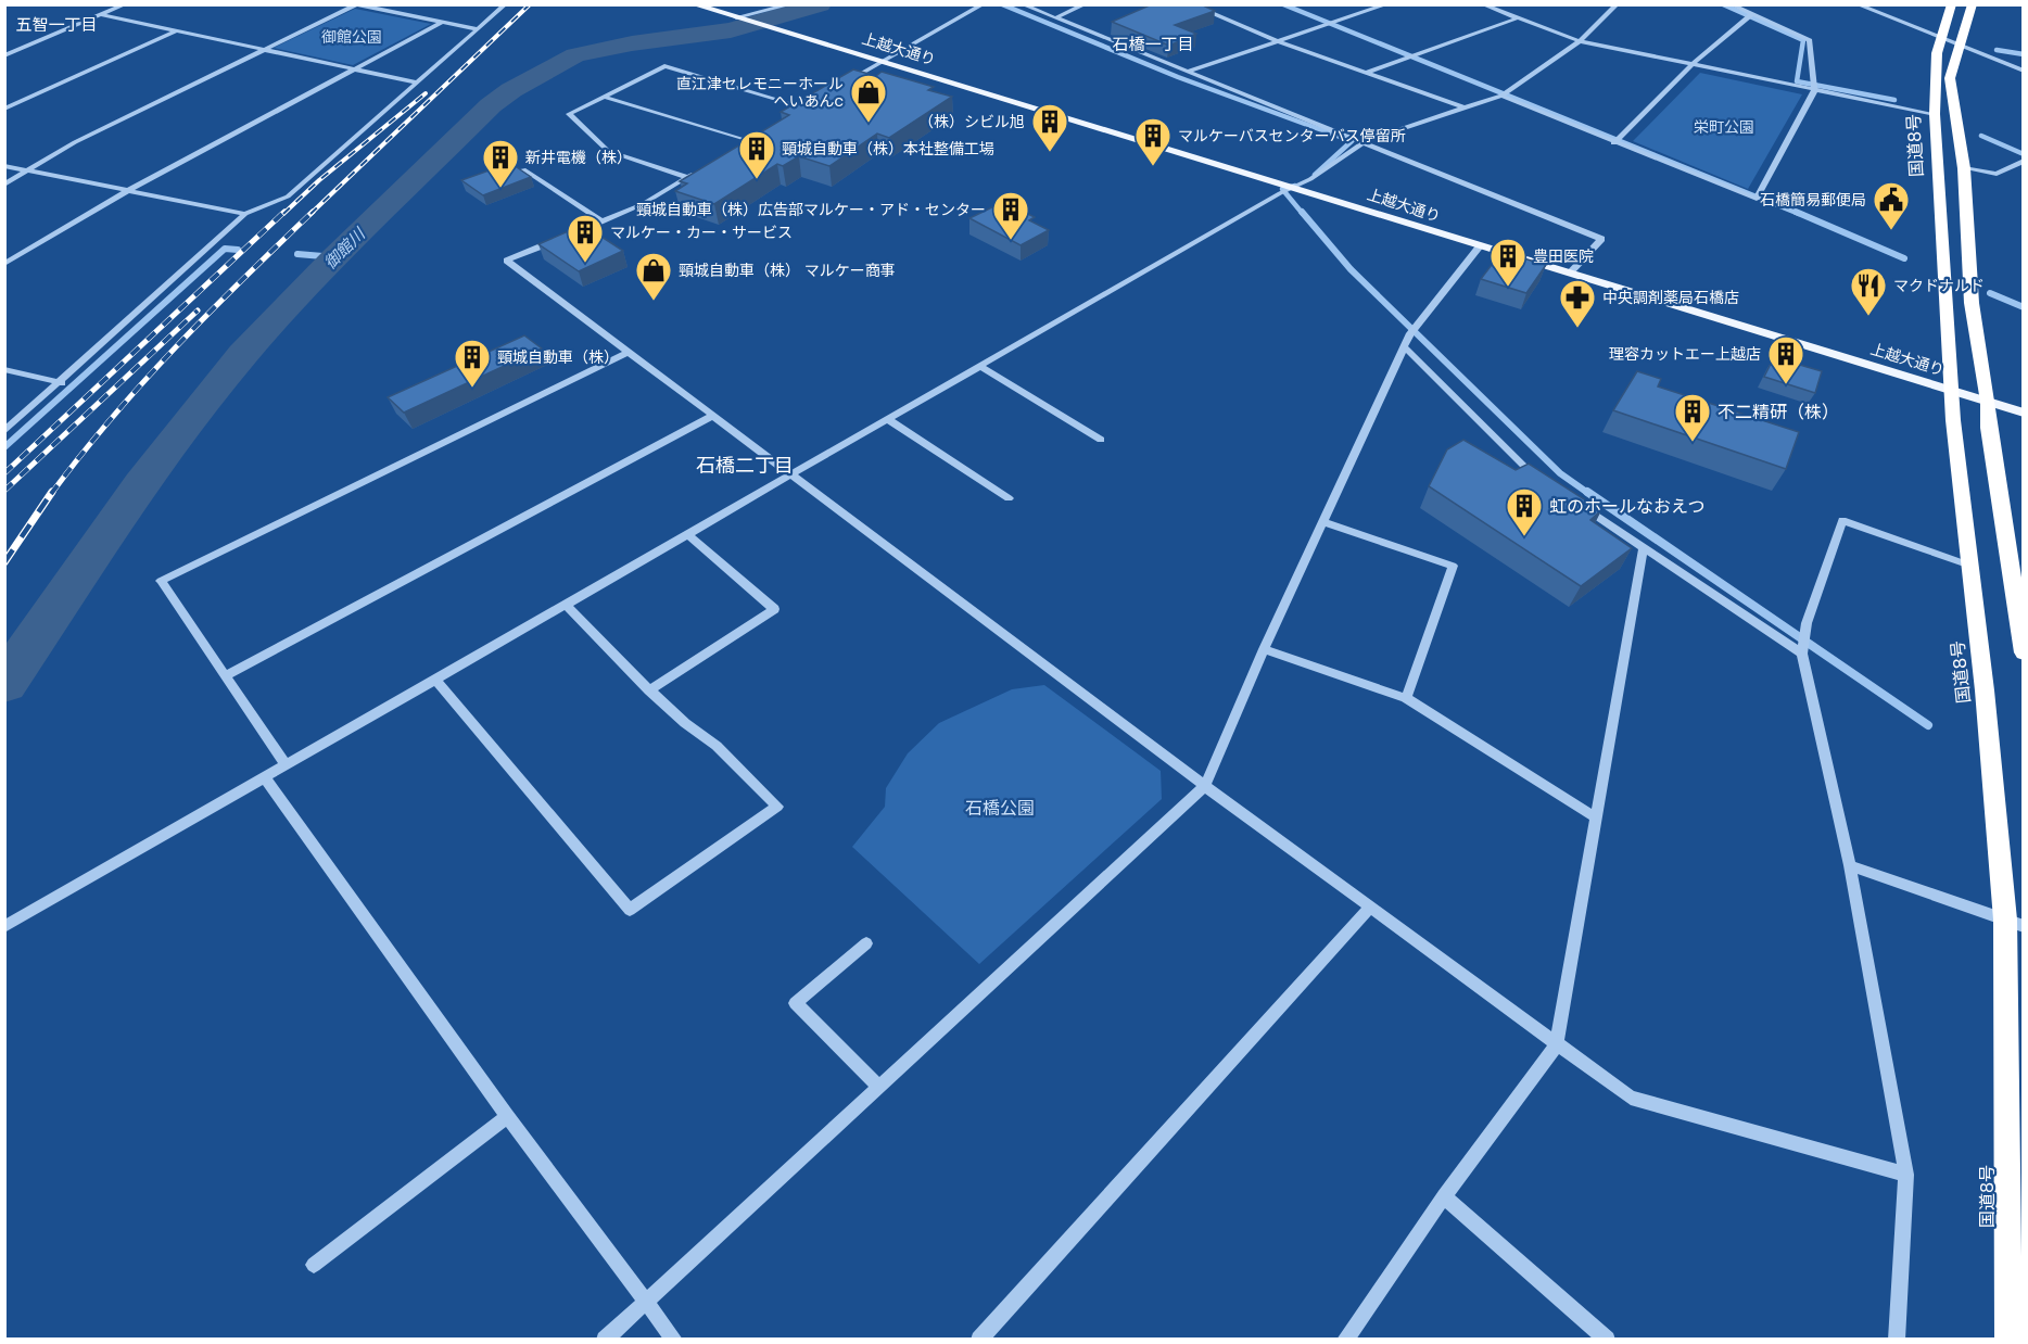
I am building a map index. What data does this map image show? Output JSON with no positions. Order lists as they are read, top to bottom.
{
  "streets": {
    "highway": ["国道8号"],
    "main road": ["上越大通り"]
  },
  "crossings": [
    ["上越大通り", "国道8号"]
  ],
  "districts": ["五智一丁目", "石橋一丁目", "石橋二丁目"],
  "water": ["御館川"],
  "parks": ["御館公園", "栄町公園", "石橋公園"],
  "places": {
    "shop": ["直江津セレモニーホール へいあんc", "頸城自動車（株） マルケー商事"],
    "building": [
      "（株）シビル旭",
      "マルケーバスセンターバス停留所",
      "頸城自動車（株）本社整備工場",
      "新井電機（株）",
      "頸城自動車（株）広告部マルケー・アド・センター",
      "マルケー・カー・サービス",
      "豊田医院",
      "理容カットエー上越店",
      "頸城自動車（株）",
      "不二精研（株）",
      "虹のホールなおえつ"
    ],
    "public building": ["石橋簡易郵便局"],
    "restaurant": ["マクドナルド"],
    "pharmacy": ["中央調剤薬局石橋店"]
  }
}
